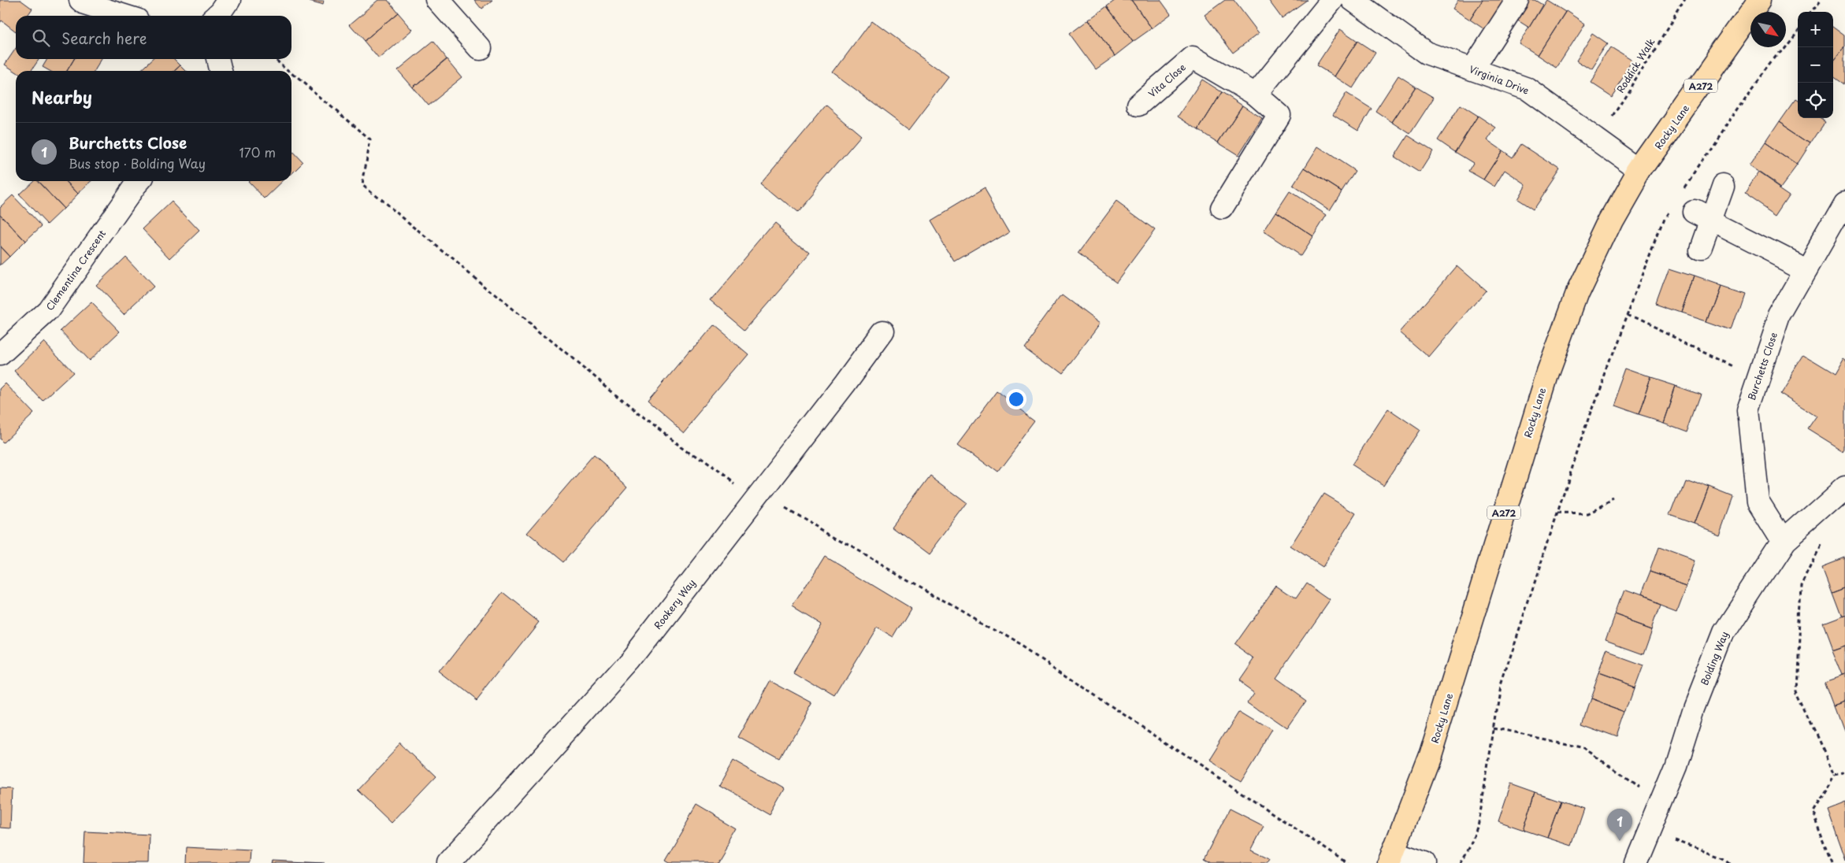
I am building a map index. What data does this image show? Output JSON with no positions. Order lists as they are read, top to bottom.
{
  "streets": {
    "highway": ["A272", "Rocky Lane"],
    "street": [
      "Virginia Drive",
      "Vita Close",
      "Clementina Crescent",
      "Burchetts Close",
      "Rookery Way",
      "Bolding Way"
    ],
    "path": ["Roddick Walk"]
  },
  "crossings": [
    ["Roddick Walk", "Virginia Drive"],
    ["Virginia Drive", "Rocky Lane"],
    ["Burchetts Close", "Bolding Way"]
  ],
  "north": "bottom right",
  "page": {
    "map_buttons": ["+", "−"],
    "search": "Search here",
    "heading": "Nearby",
    "list": [
      {
        "mark": "1",
        "name": "Burchetts Close",
        "note": "Bus stop · Bolding Way",
        "value": "170 m"
      }
    ],
    "pins": "1"
  }
}
